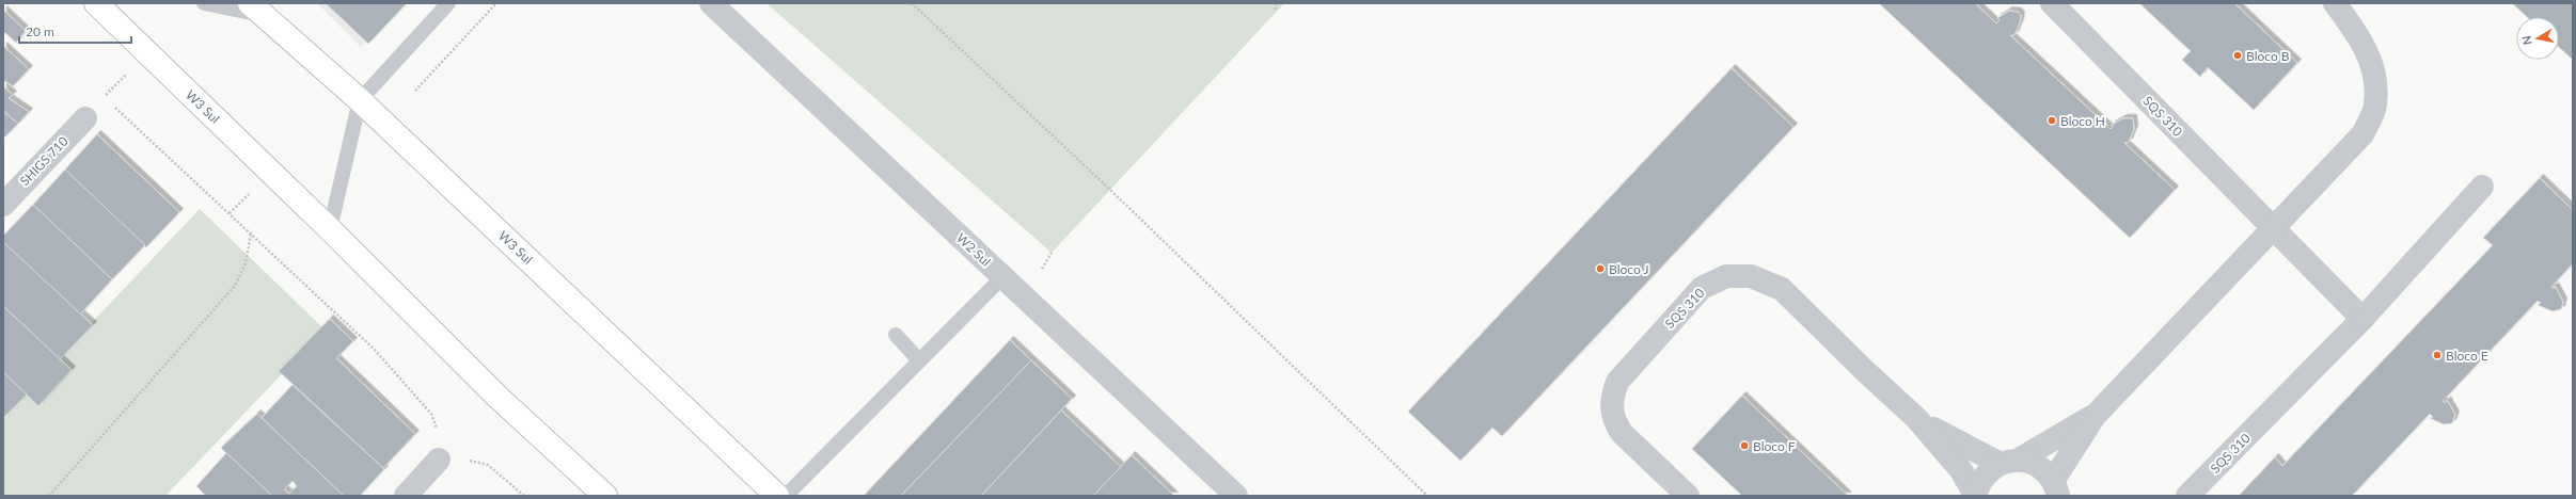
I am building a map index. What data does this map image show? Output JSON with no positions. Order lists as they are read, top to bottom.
{
  "streets": {
    "main road": ["W3 Sul"],
    "street": ["SQS 310", "SHIGS 710", "W2 Sul"]
  },
  "places": [
    "Bloco B",
    "Bloco H",
    "Bloco J",
    "Bloco E",
    "Bloco F"
  ],
  "scale_bar": "20 m",
  "north": "left"
}
